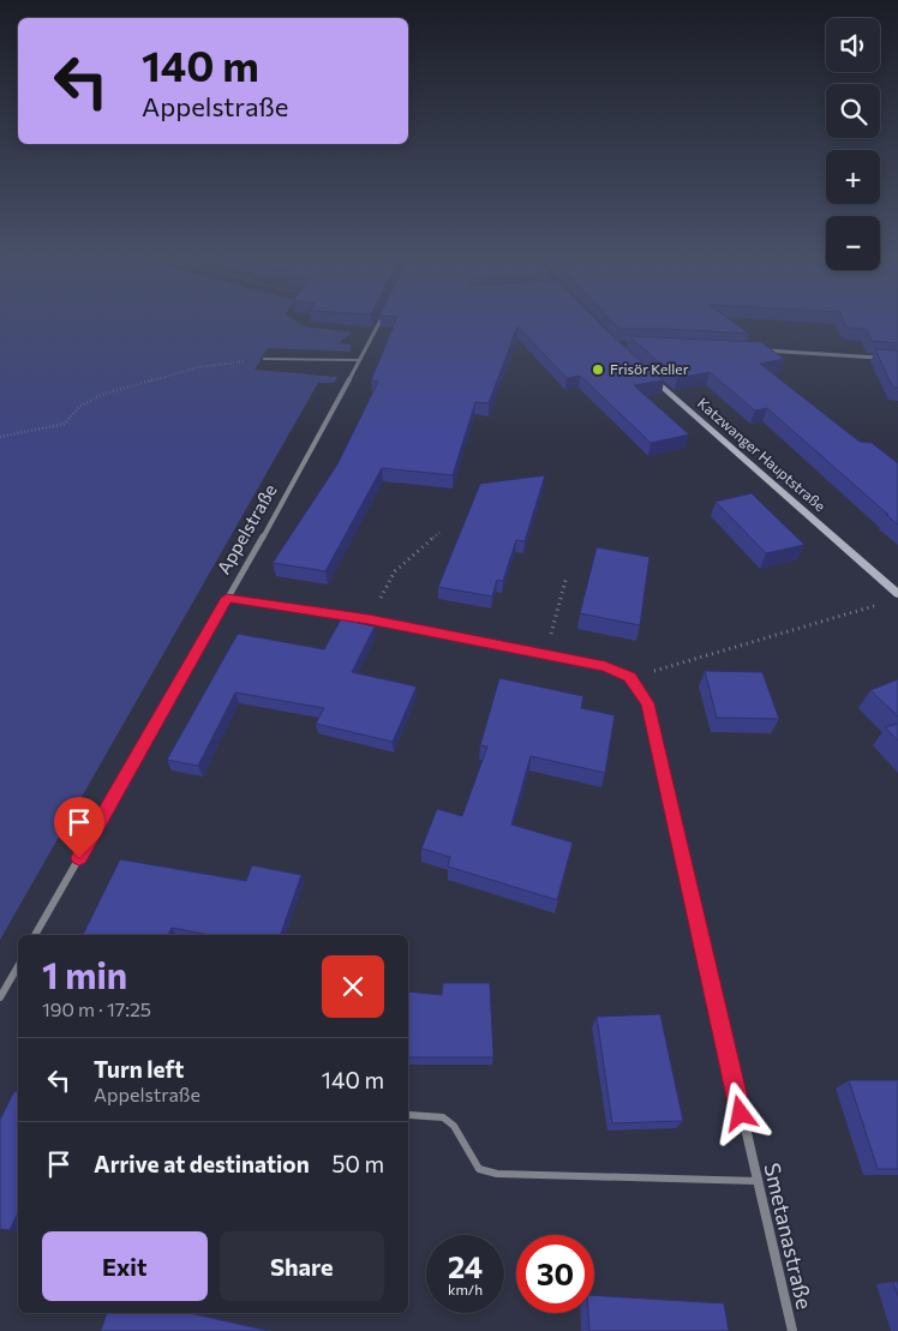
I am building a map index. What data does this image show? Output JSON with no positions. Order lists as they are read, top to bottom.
{
  "streets": {
    "main road": ["Katzwanger Hauptstraße"],
    "street": ["Appelstraße", "Smetanastraße"]
  },
  "places": ["Frisör Keller"],
  "page": {
    "map_buttons": ["+", "−"],
    "turn": ["140 m", "Appelstraße"],
    "heading": ["1 min", "190 m · 17:25"],
    "list": [
      {
        "name": "Turn left",
        "note": "Appelstraße",
        "value": "140 m"
      },
      {
        "name": "Arrive at destination",
        "value": "50 m"
      }
    ],
    "buttons": ["Exit", "Share"],
    "speed": "24 km/h",
    "limit": "30"
  }
}
